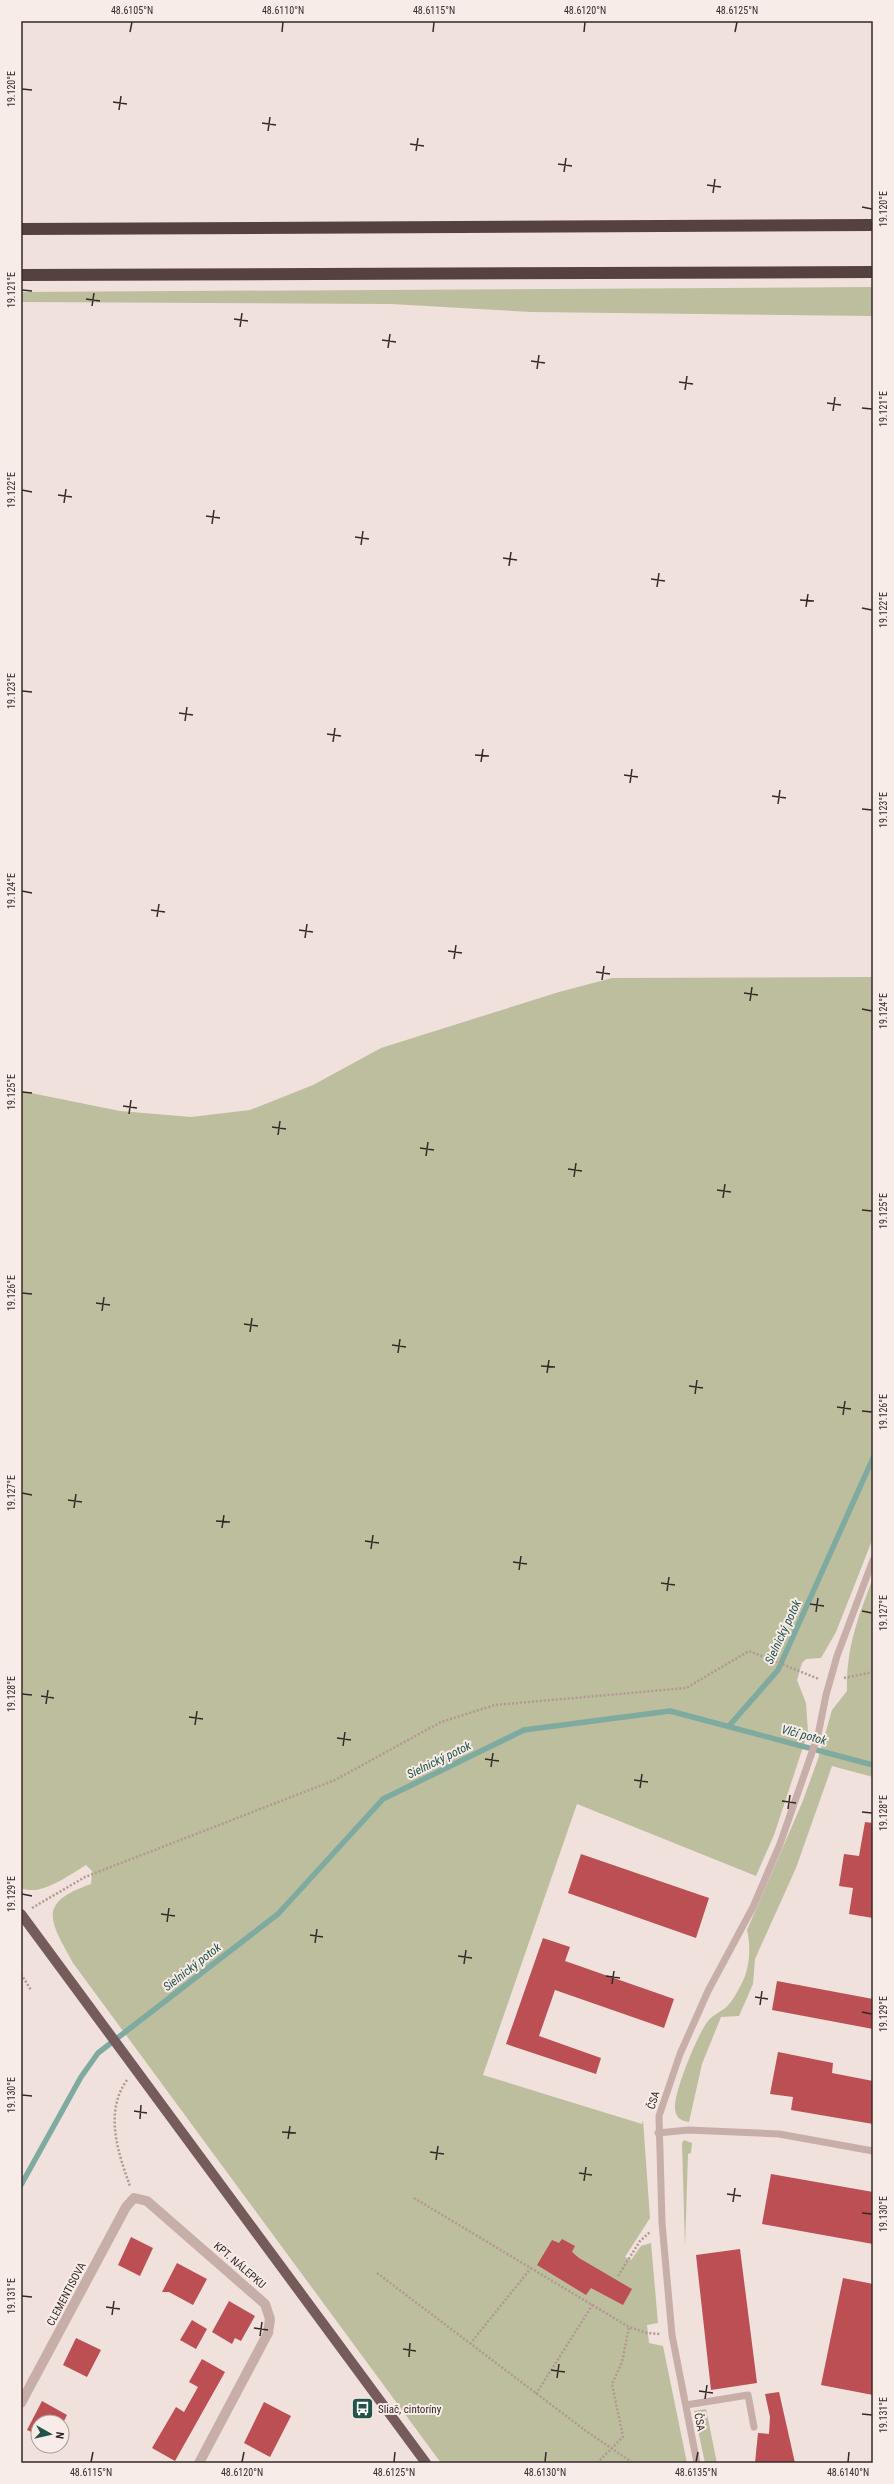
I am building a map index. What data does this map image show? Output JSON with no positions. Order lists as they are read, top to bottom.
{
  "streets": {
    "street": ["KPT. NÁLEPKU", "CLEMENTISOVA"],
    "lane": ["ČSA"]
  },
  "crossings": [
    ["KPT. NÁLEPKU", "CLEMENTISOVA"]
  ],
  "water": ["Sielnický potok", "Vlčí potok"],
  "places": {
    "bus stop": ["Sliač, cintoríny"]
  },
  "north": "right",
  "coordinates": [
    "48.6105°N",
    "48.6110°N",
    "48.6115°N",
    "48.6120°N",
    "48.6125°N",
    "19.120°E",
    "19.121°E",
    "19.122°E",
    "19.123°E",
    "19.124°E",
    "19.125°E",
    "19.126°E",
    "19.127°E",
    "19.128°E",
    "19.129°E",
    "19.130°E",
    "19.131°E",
    "48.6130°N",
    "48.6135°N",
    "48.6140°N"
  ]
}
